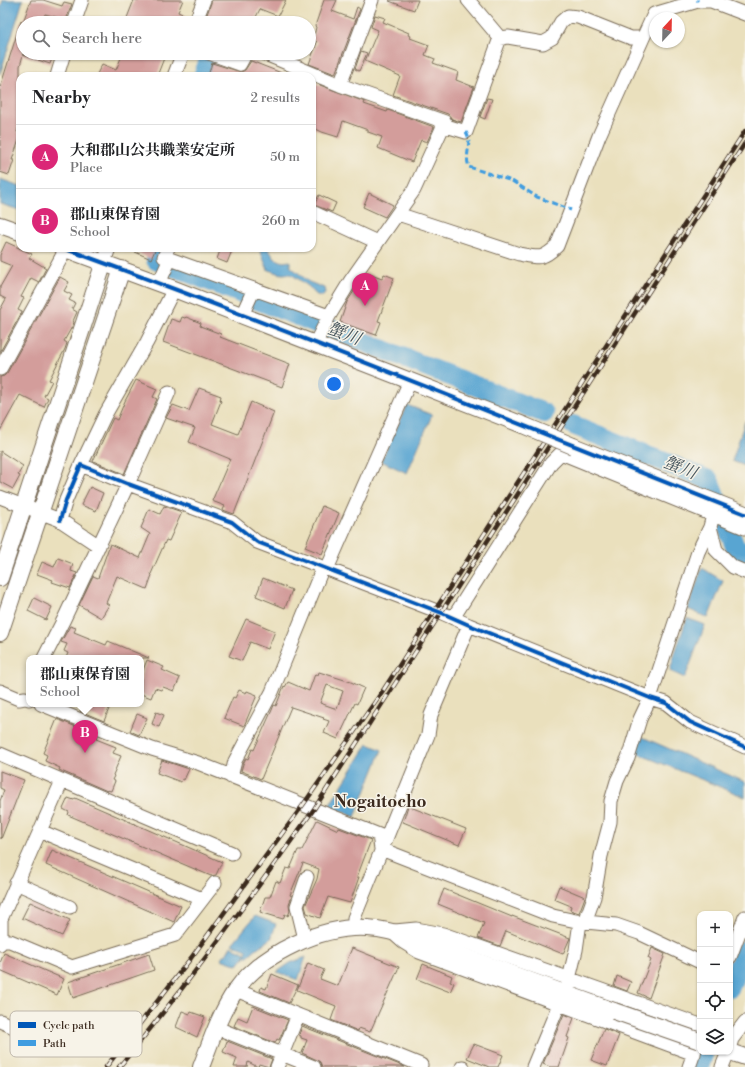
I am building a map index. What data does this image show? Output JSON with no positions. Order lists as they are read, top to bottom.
{
  "districts": ["Nogaitocho"],
  "water": ["蟹川"],
  "legend": ["Cycle path", "Path"],
  "north": "top",
  "page": {
    "search": "Search here",
    "heading": ["Nearby", "2 results"],
    "list": [
      {
        "mark": "A",
        "name": "大和郡山公共職業安定所",
        "note": "Place",
        "value": "50 m"
      },
      {
        "mark": "B",
        "name": "郡山東保育園",
        "note": "School",
        "value": "260 m"
      }
    ],
    "pins": ["A", "B"],
    "popup": ["郡山東保育園", "School"],
    "map_buttons": ["+", "−"]
  }
}
